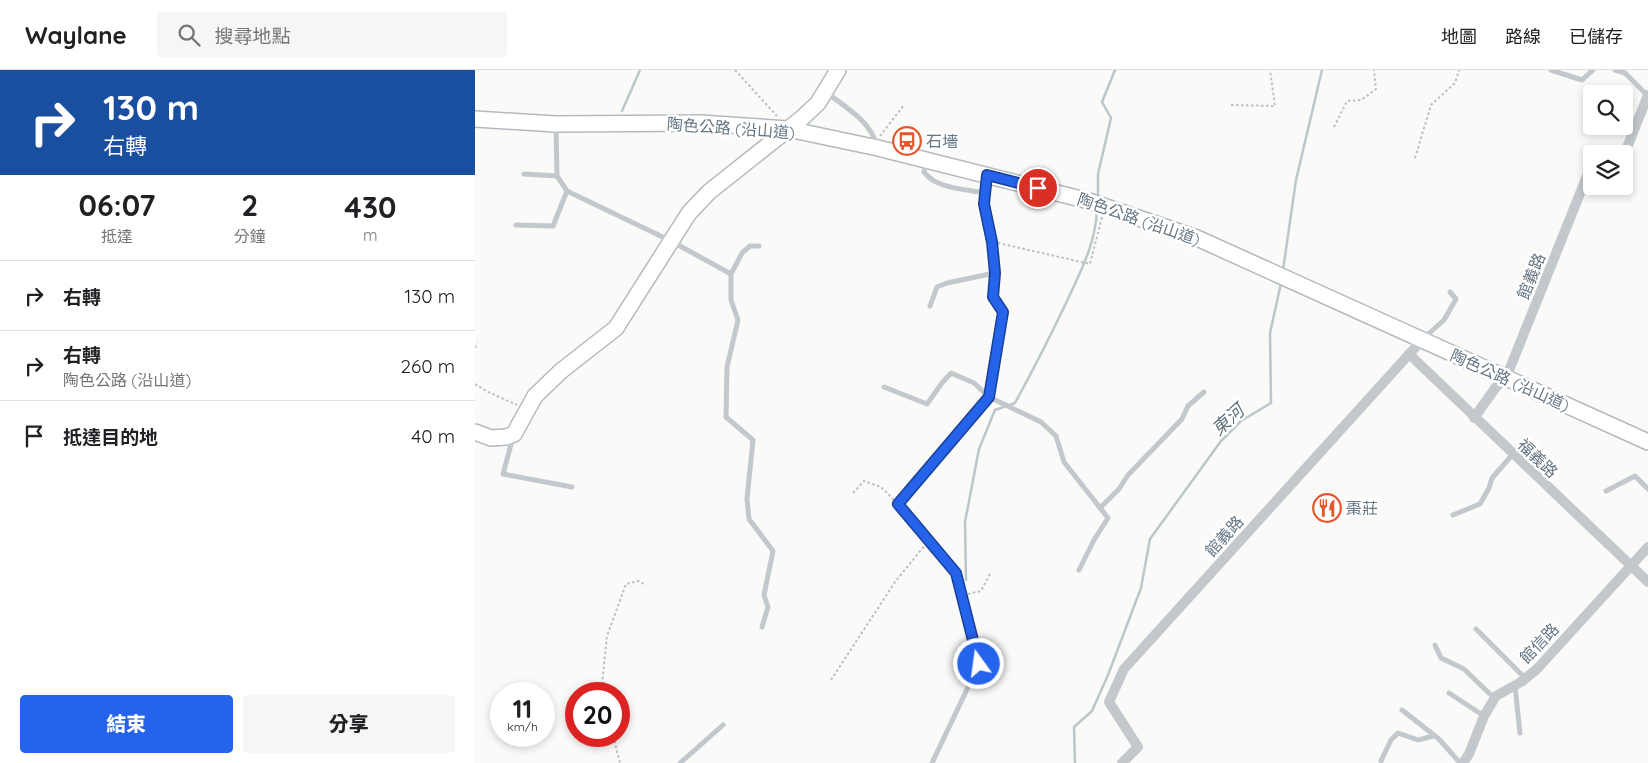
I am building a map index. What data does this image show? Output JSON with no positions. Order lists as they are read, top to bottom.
{
  "streets": {
    "main road": ["陶色公路 (沿山道)"],
    "street": ["館義路", "福義路", "館信路"]
  },
  "crossings": [
    ["陶色公路 (沿山道)", "館義路"],
    ["館義路", "福義路"],
    ["福義路", "館信路"]
  ],
  "water": ["東河"],
  "places": {
    "bus stop": ["石墻"],
    "restaurant": ["棗莊"]
  },
  "page": {
    "header": "Waylane",
    "search": "搜尋地點",
    "nav": ["地圖", "路線", "已儲存"],
    "turn": ["130 m", "右轉"],
    "eta": [
      "06:07",
      "抵達",
      "2",
      "分鐘",
      "430",
      "m"
    ],
    "list": [
      {
        "name": "右轉",
        "value": "130 m"
      },
      {
        "name": "右轉",
        "note": "陶色公路 (沿山道)",
        "value": "260 m"
      },
      {
        "name": "抵達目的地",
        "value": "40 m"
      }
    ],
    "speed": "11 km/h",
    "limit": "20",
    "buttons": ["結束", "分享"]
  }
}
